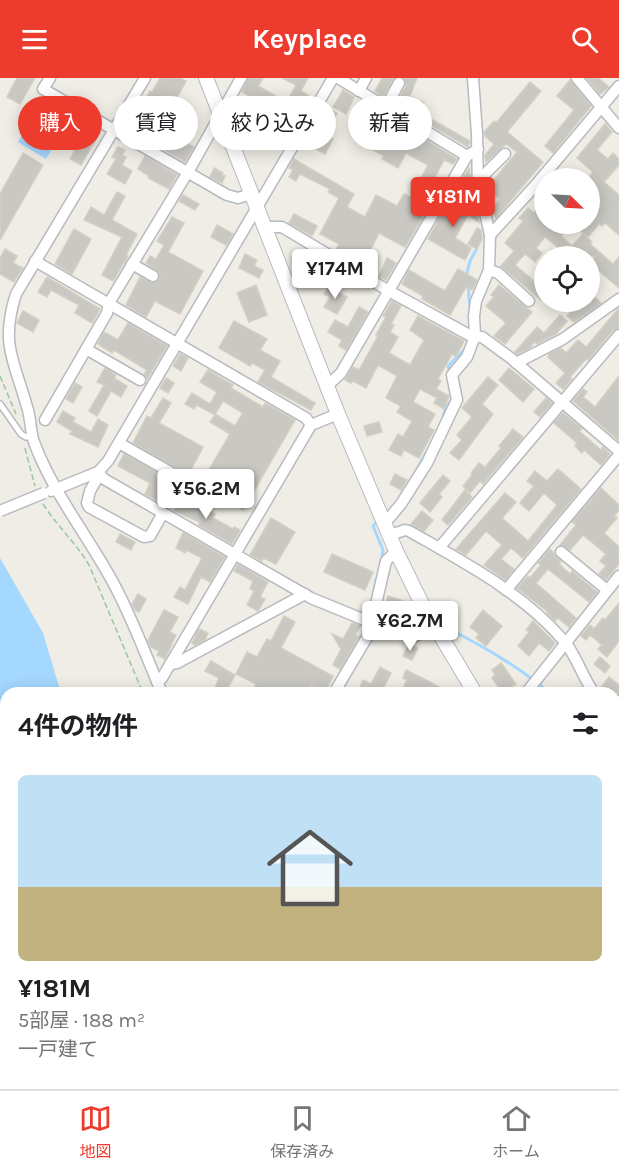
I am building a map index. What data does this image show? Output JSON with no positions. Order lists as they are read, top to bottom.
{
  "north": "bottom right",
  "page": {
    "header": "Keyplace",
    "chip": [
      "購入",
      "賃貸",
      "絞り込み",
      "新着"
    ],
    "price": [
      "¥181M",
      "¥174M",
      "¥56.2M",
      "¥62.7M"
    ],
    "heading": "4件の物件",
    "list": [
      {
        "name": "¥181M",
        "note": "5部屋 · 188 m² · 一戸建て"
      }
    ],
    "tabs": ["地図", "保存済み", "ホーム"]
  }
}
